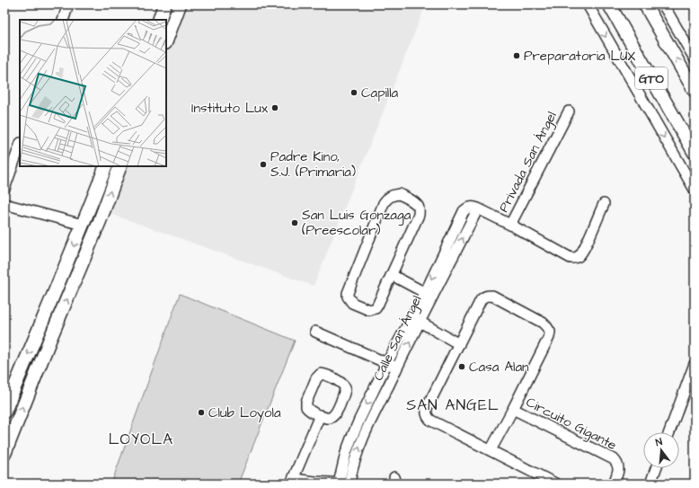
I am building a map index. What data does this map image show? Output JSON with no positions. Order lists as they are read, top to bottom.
{
  "streets": {
    "main road": ["GTO"],
    "street": ["Privada San Ángel", "Calle San Ángel", "Circuito Gigante"]
  },
  "districts": ["SAN ANGEL", "LOYOLA"],
  "places": [
    "Preparatoria LUX",
    "Capilla",
    "Instituto Lux",
    "Padre Kino, S.J. (Primaria)",
    "San Luis Gonzaga (Preescolar)",
    "Casa Alan",
    "Club Loyola"
  ],
  "north": "top"
}
